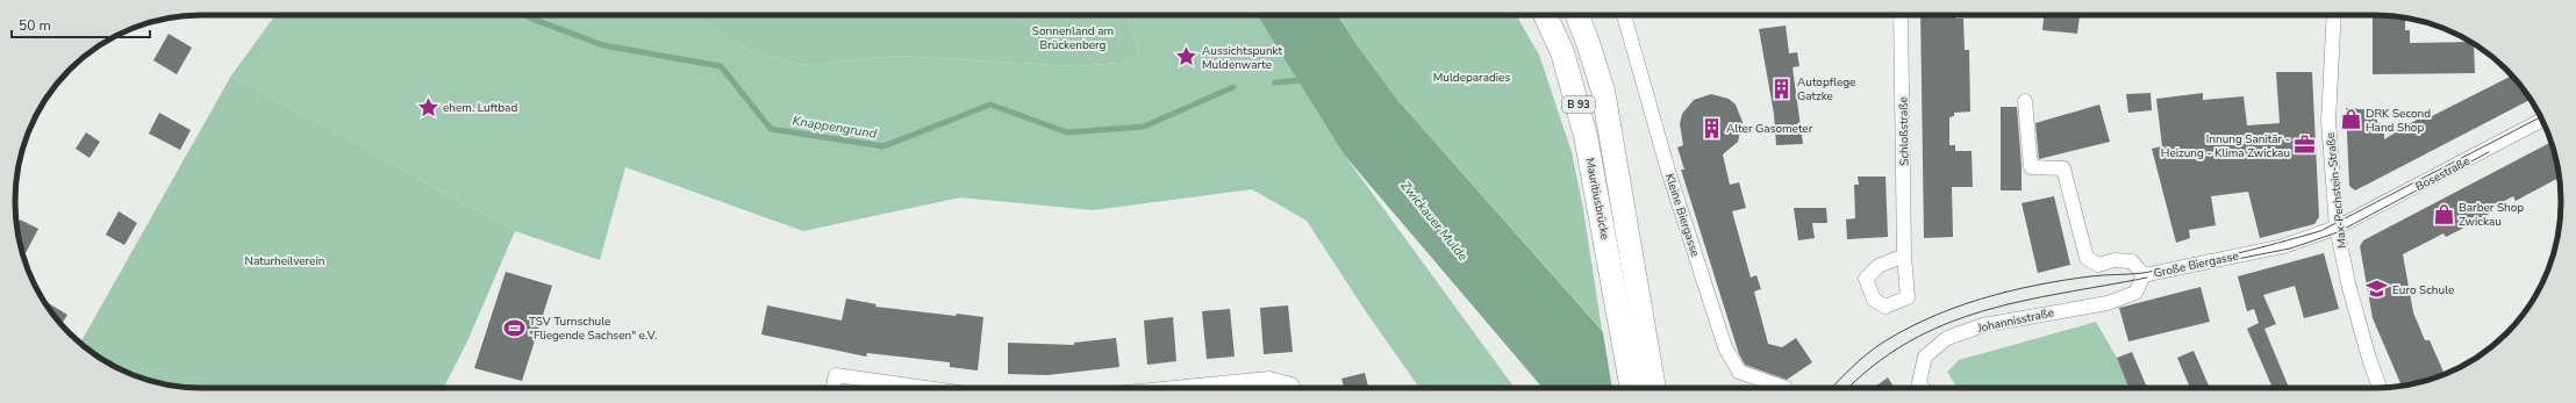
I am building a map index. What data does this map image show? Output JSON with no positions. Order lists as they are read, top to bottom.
{
  "streets": {
    "main road": ["B 93", "Mauritiusbrücke"],
    "street": [
      "Schloßstraße",
      "Bosestraße",
      "Max-Pechstein-Straße",
      "Kleine Biergasse",
      "Große Biergasse",
      "Johannisstraße"
    ]
  },
  "crossings": [
    ["Bosestraße", "Max-Pechstein-Straße"],
    ["Bosestraße", "Große Biergasse"],
    ["Max-Pechstein-Straße", "Große Biergasse"],
    ["Große Biergasse", "Johannisstraße"]
  ],
  "water": ["Knappengrund", "Zwickauer Mulde"],
  "parks": ["Sonnenland am Brückenberg", "Muldeparadies", "Naturheilverein"],
  "places": {
    "place": ["Aussichtspunkt Muldenwarte", "ehem. Luftbad"],
    "building": ["Autopflege Gatzke", "Alter Gasometer"],
    "shop": ["DRK Second Hand Shop", "Barber Shop Zwickau"],
    "office": ["Innung Sanitär - Heizung - Klima Zwickau"],
    "school or university": ["Euro Schule"],
    "sports": ["TSV Turnschule \"Fliegende Sachsen\" e.V."]
  },
  "scale_bar": "50 m"
}
